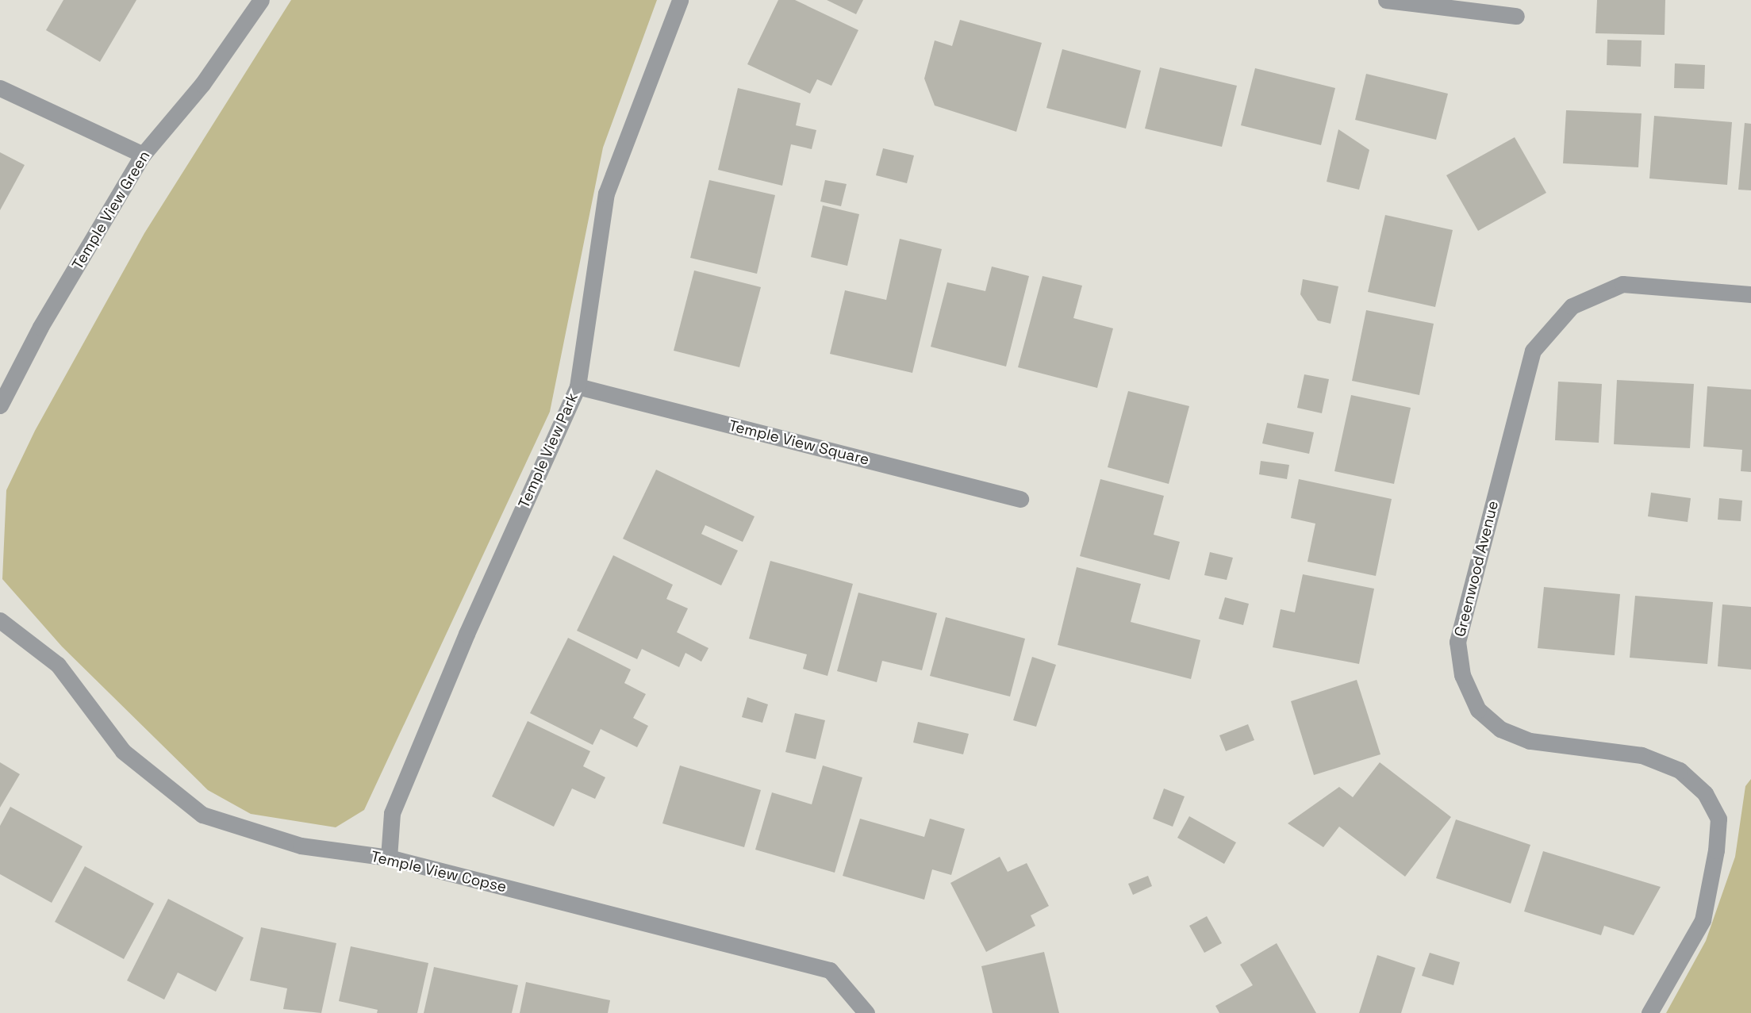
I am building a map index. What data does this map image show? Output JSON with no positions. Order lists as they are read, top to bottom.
{
  "streets": {
    "street": [
      "Temple View Green",
      "Temple View Square",
      "Temple View Park",
      "Greenwood Avenue",
      "Temple View Copse"
    ]
  },
  "crossings": [
    ["Temple View Square", "Temple View Park"],
    ["Temple View Park", "Temple View Copse"]
  ]
}
